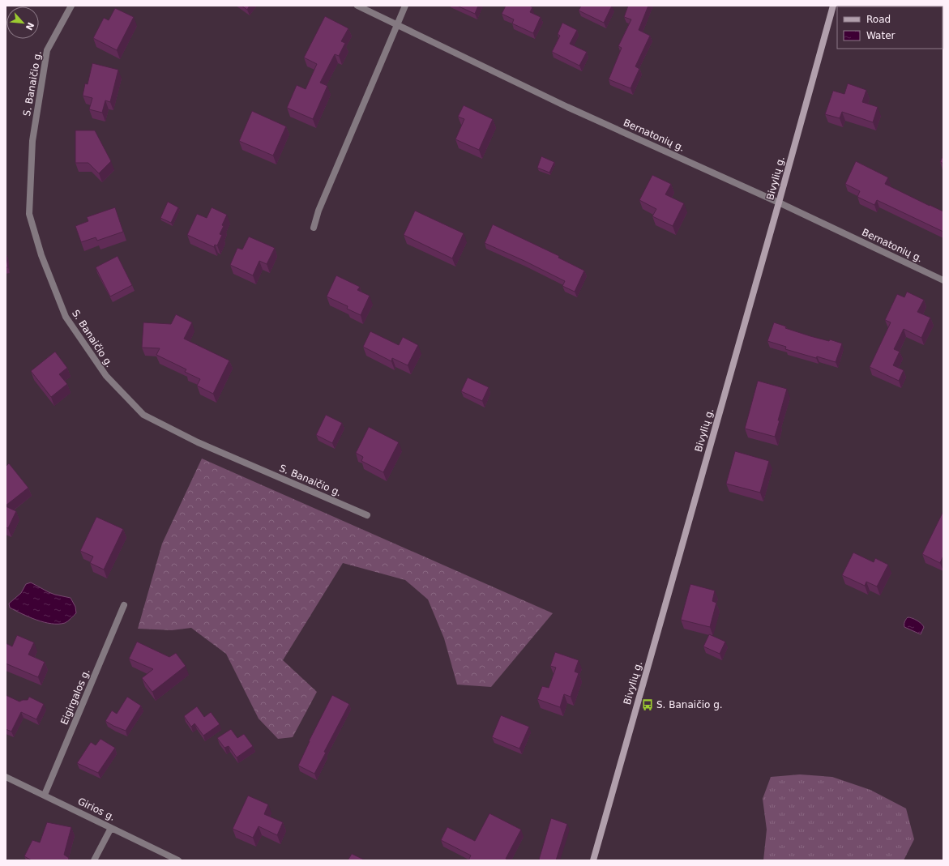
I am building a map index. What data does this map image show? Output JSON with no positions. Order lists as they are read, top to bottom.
{
  "streets": {
    "street": [
      "S. Banaičio g.",
      "Bernatonių g.",
      "Bivylių g.",
      "Eigirgalos g.",
      "Girios g."
    ]
  },
  "crossings": [
    ["Bernatonių g.", "Bivylių g."],
    ["Eigirgalos g.", "Girios g."]
  ],
  "places": {
    "bus stop": ["S. Banaičio g."]
  },
  "legend": ["Road", "Water"],
  "north": "bottom right"
}
